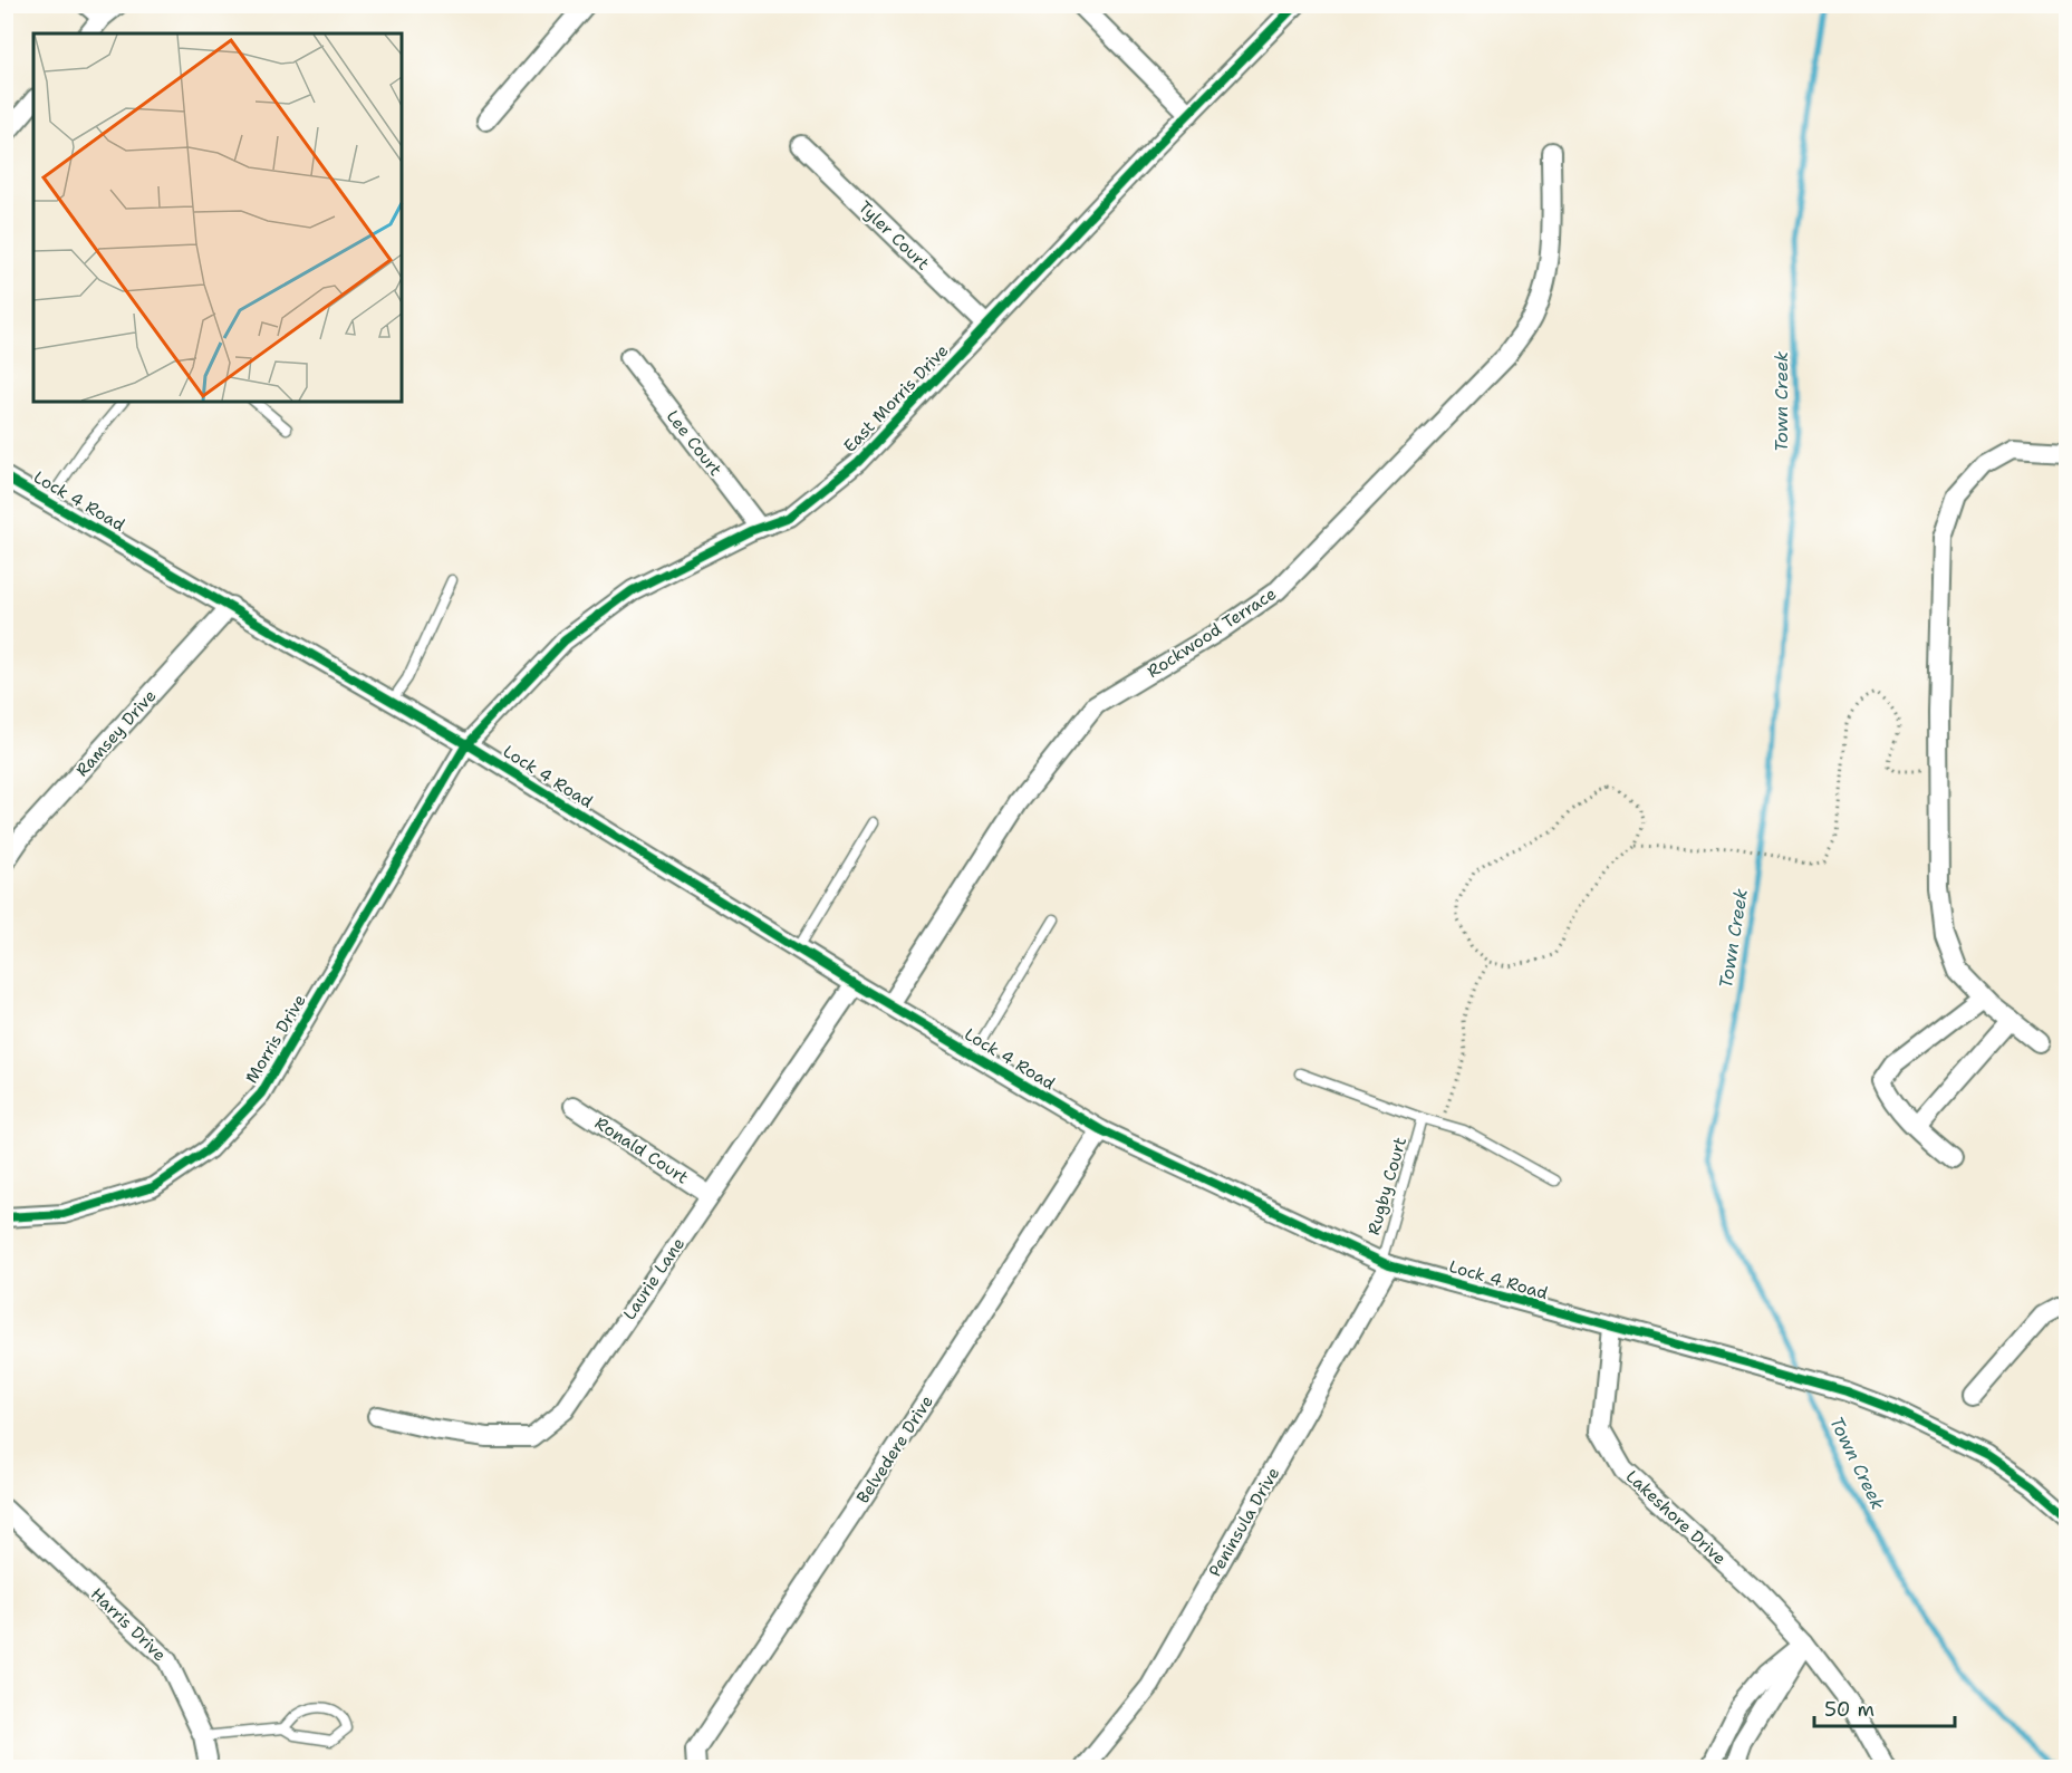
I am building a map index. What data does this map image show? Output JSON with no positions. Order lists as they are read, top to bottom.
{
  "streets": {
    "street": [
      "Tyler Court",
      "East Morris Drive",
      "Lee Court",
      "Lock 4 Road",
      "Rockwood Terrace",
      "Ramsey Drive",
      "Morris Drive",
      "Ronald Court",
      "Laurie Lane",
      "Belvedere Drive",
      "Lakeshore Drive",
      "Peninsula Drive",
      "Harris Drive"
    ],
    "lane": ["Rugby Court"]
  },
  "crossings": [
    ["Tyler Court", "East Morris Drive"],
    ["East Morris Drive", "Lee Court"],
    ["East Morris Drive", "Lock 4 Road"],
    ["East Morris Drive", "Morris Drive"],
    ["Lock 4 Road", "Rockwood Terrace"],
    ["Lock 4 Road", "Ramsey Drive"],
    ["Lock 4 Road", "Morris Drive"],
    ["Lock 4 Road", "Rugby Court"],
    ["Lock 4 Road", "Laurie Lane"],
    ["Lock 4 Road", "Belvedere Drive"],
    ["Lock 4 Road", "Lakeshore Drive"],
    ["Lock 4 Road", "Peninsula Drive"],
    ["Ronald Court", "Laurie Lane"],
    ["Rugby Court", "Peninsula Drive"]
  ],
  "water": ["Town Creek"],
  "scale_bar": "50 m"
}
